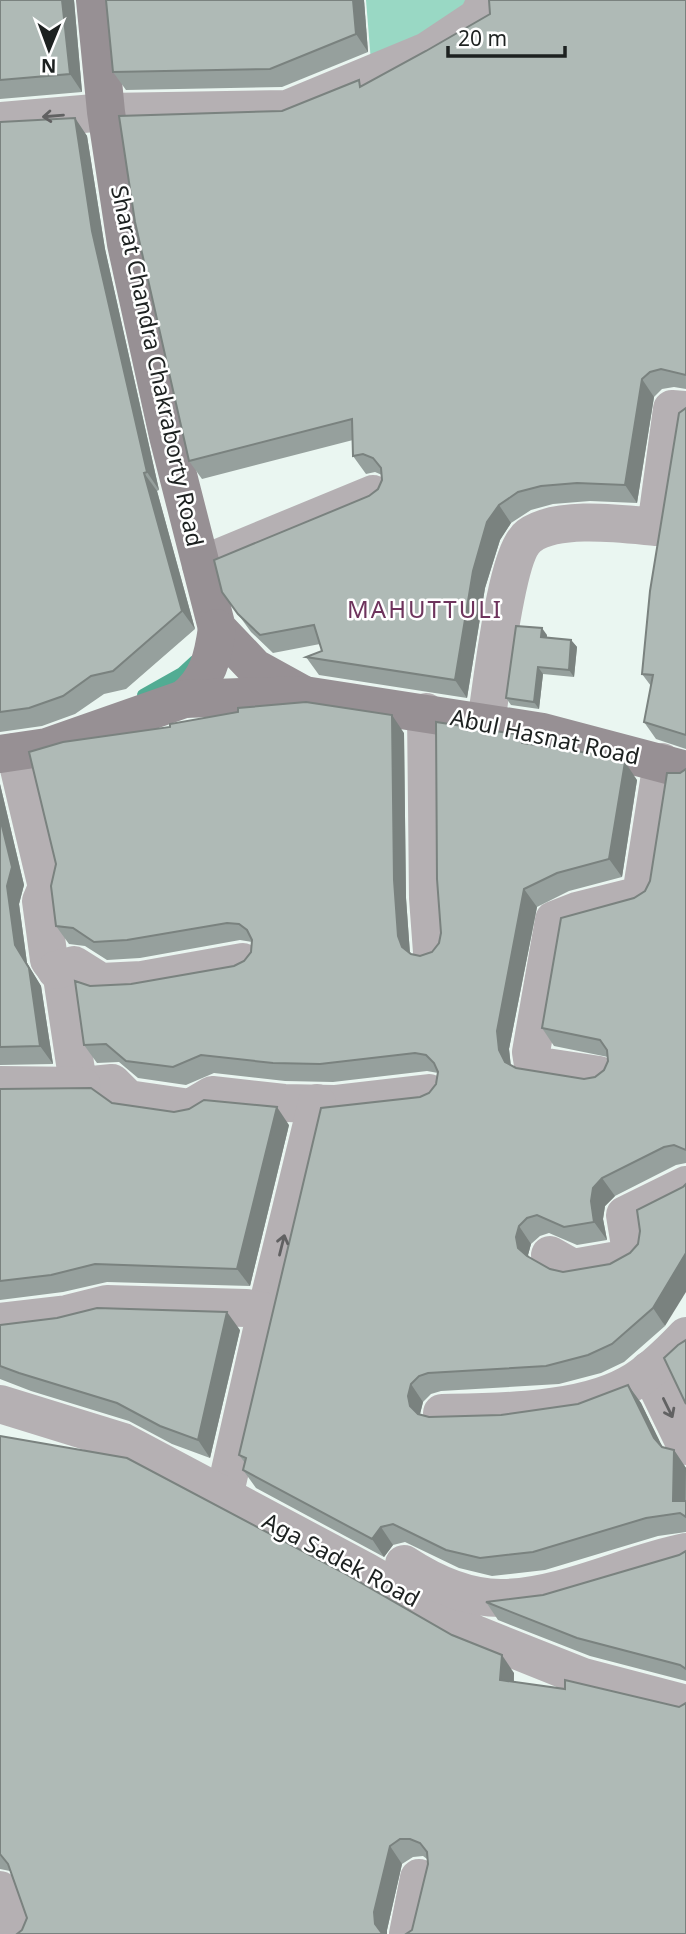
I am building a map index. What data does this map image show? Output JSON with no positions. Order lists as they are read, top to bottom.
{
  "streets": {
    "street": ["Sharat Chandra Chakraborty Road", "Abul Hasnat Road", "Aga Sadek Road"]
  },
  "crossings": [
    ["Sharat Chandra Chakraborty Road", "Abul Hasnat Road"]
  ],
  "districts": ["MAHUTTULI"],
  "scale_bar": "20 m",
  "north": "bottom"
}
